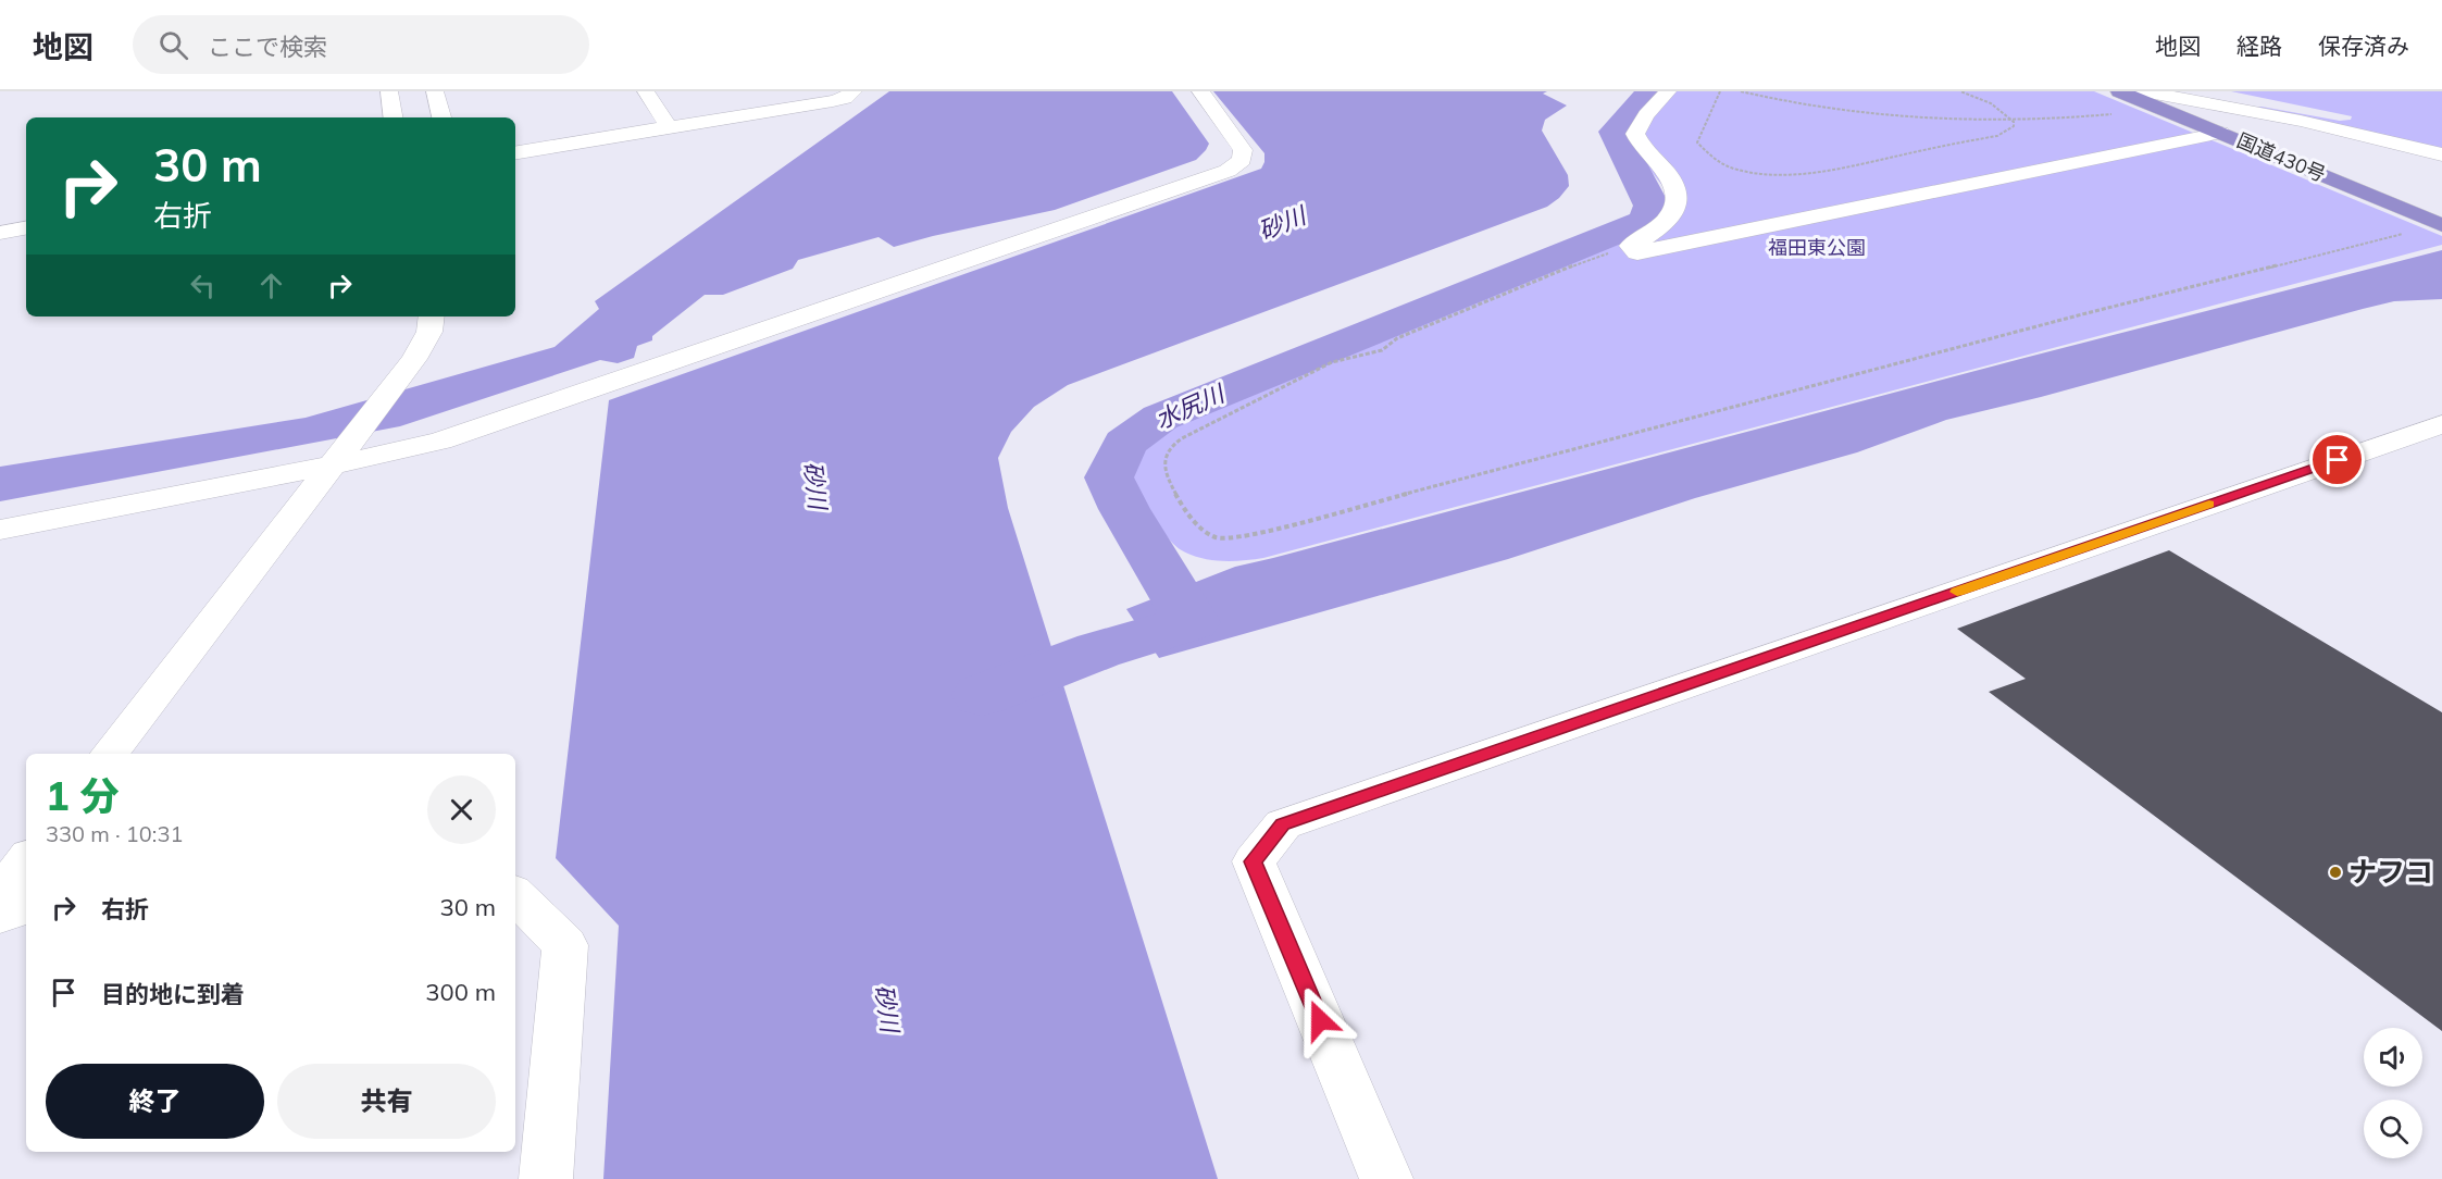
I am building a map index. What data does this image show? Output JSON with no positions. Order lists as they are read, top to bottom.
{
  "streets": {
    "highway": ["国道430号"]
  },
  "water": ["砂川", "水尻川"],
  "parks": ["福田東公園"],
  "places": ["ナフコ"],
  "page": {
    "header": "地図",
    "search": "ここで検索",
    "nav": ["地図", "経路", "保存済み"],
    "turn": ["30 m", "右折"],
    "heading": ["1 分", "330 m · 10:31"],
    "list": [
      {
        "name": "右折",
        "value": "30 m"
      },
      {
        "name": "目的地に到着",
        "value": "300 m"
      }
    ],
    "buttons": ["終了", "共有"]
  }
}
